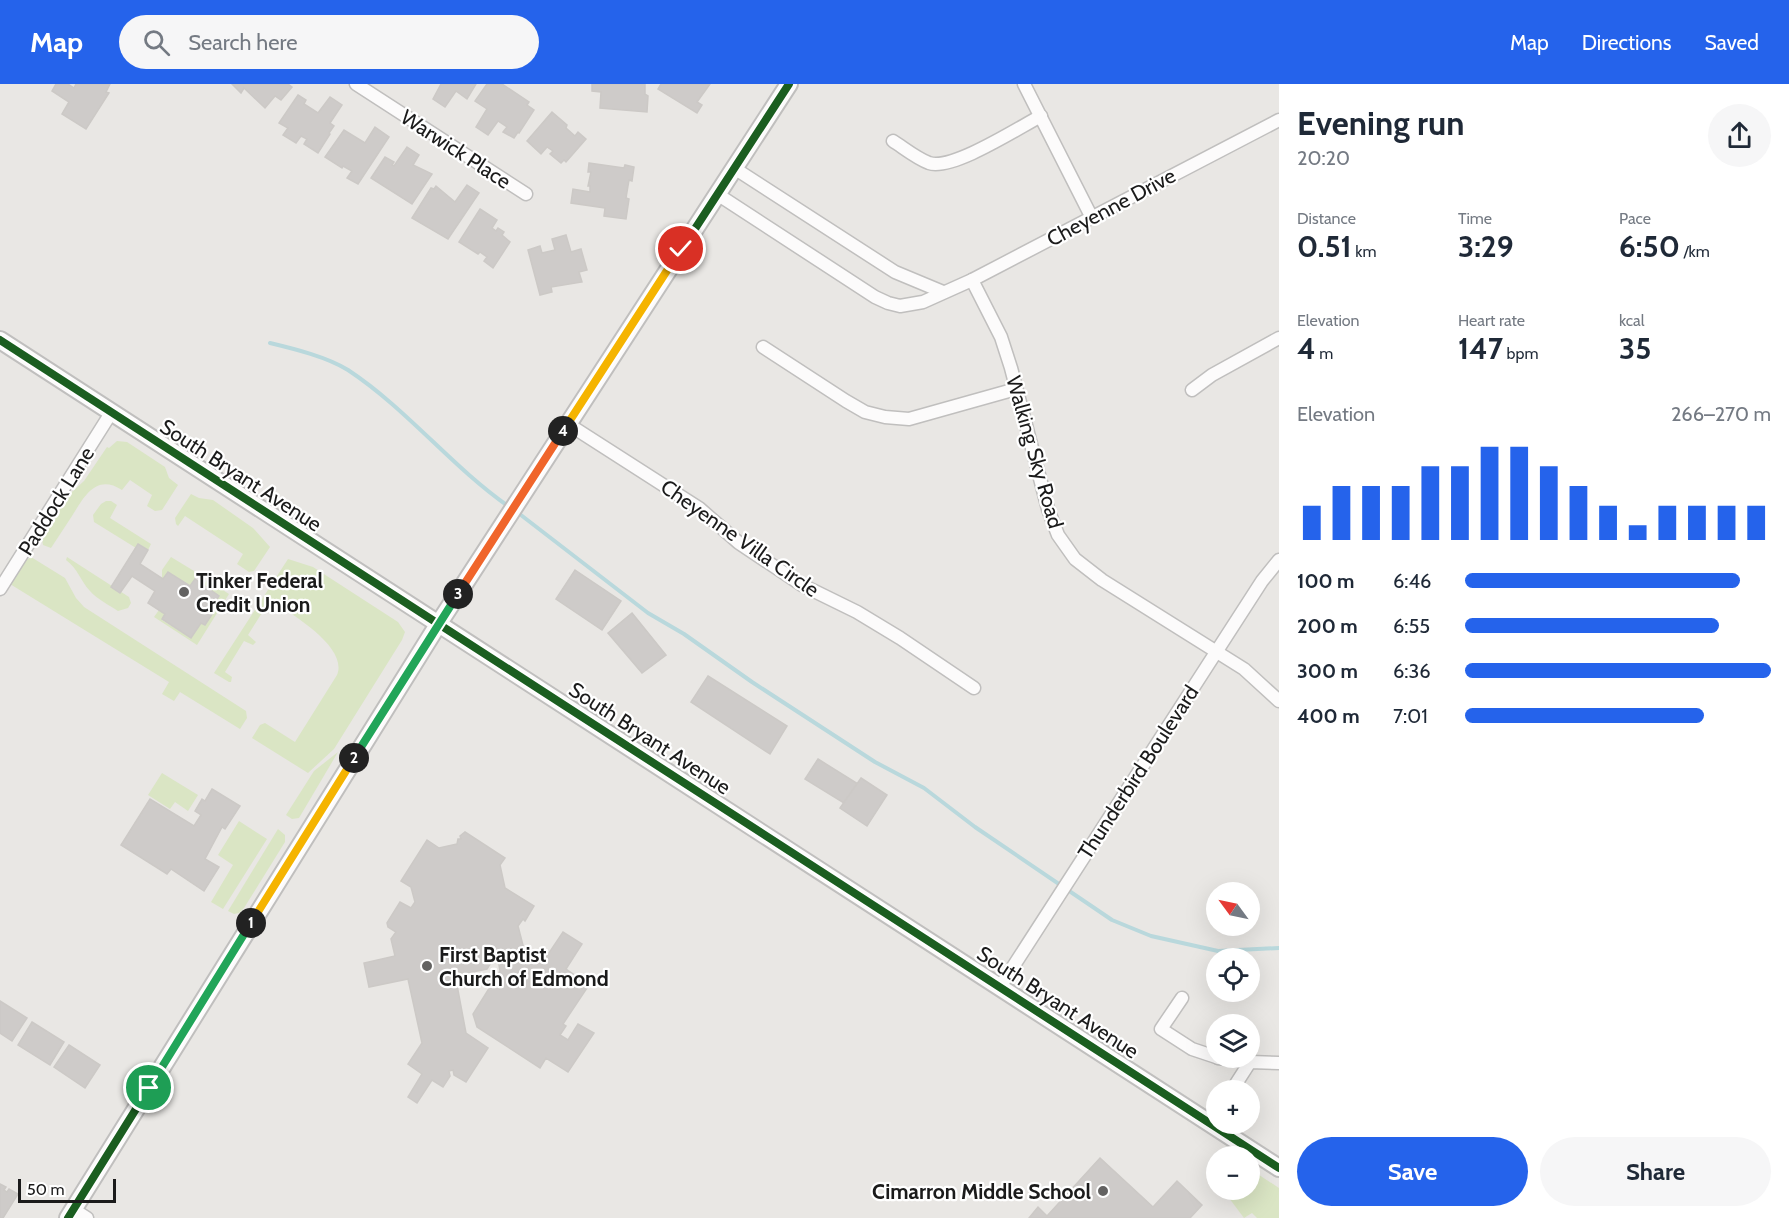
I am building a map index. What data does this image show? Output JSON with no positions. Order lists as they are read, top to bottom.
{
  "streets": {
    "street": [
      "Warwick Place",
      "Cheyenne Drive",
      "Walking Sky Road",
      "South Bryant Avenue",
      "Paddock Lane",
      "Cheyenne Villa Circle",
      "Thunderbird Boulevard"
    ]
  },
  "crossings": [
    ["Cheyenne Drive", "Walking Sky Road"],
    ["Walking Sky Road", "Thunderbird Boulevard"],
    ["South Bryant Avenue", "Paddock Lane"],
    ["South Bryant Avenue", "Thunderbird Boulevard"]
  ],
  "places": ["Tinker Federal Credit Union", "First Baptist Church of Edmond", "Cimarron Middle School"],
  "scale_bar": "50 m",
  "north": "top left",
  "page": {
    "header": "Map",
    "search": "Search here",
    "nav": ["Map", "Directions", "Saved"],
    "heading": ["Evening run", "20:20"],
    "stats": [
      ["Distance", "0.51 km"],
      ["Time", "3:29"],
      ["Pace", "6:50 /km"],
      ["Elevation", "4 m"],
      ["Heart rate", "147 bpm"],
      ["kcal", "35"]
    ],
    "chart": ["Elevation", "266–270 m"],
    "pins": [
      "4",
      "3",
      "2",
      "1"
    ],
    "list": [
      {
        "name": "100 m",
        "note": "6:46"
      },
      {
        "name": "200 m",
        "note": "6:55"
      },
      {
        "name": "300 m",
        "note": "6:36"
      },
      {
        "name": "400 m",
        "note": "7:01"
      }
    ],
    "map_buttons": ["+", "−"],
    "buttons": ["Save", "Share"],
    "scale": "50 m"
  }
}
